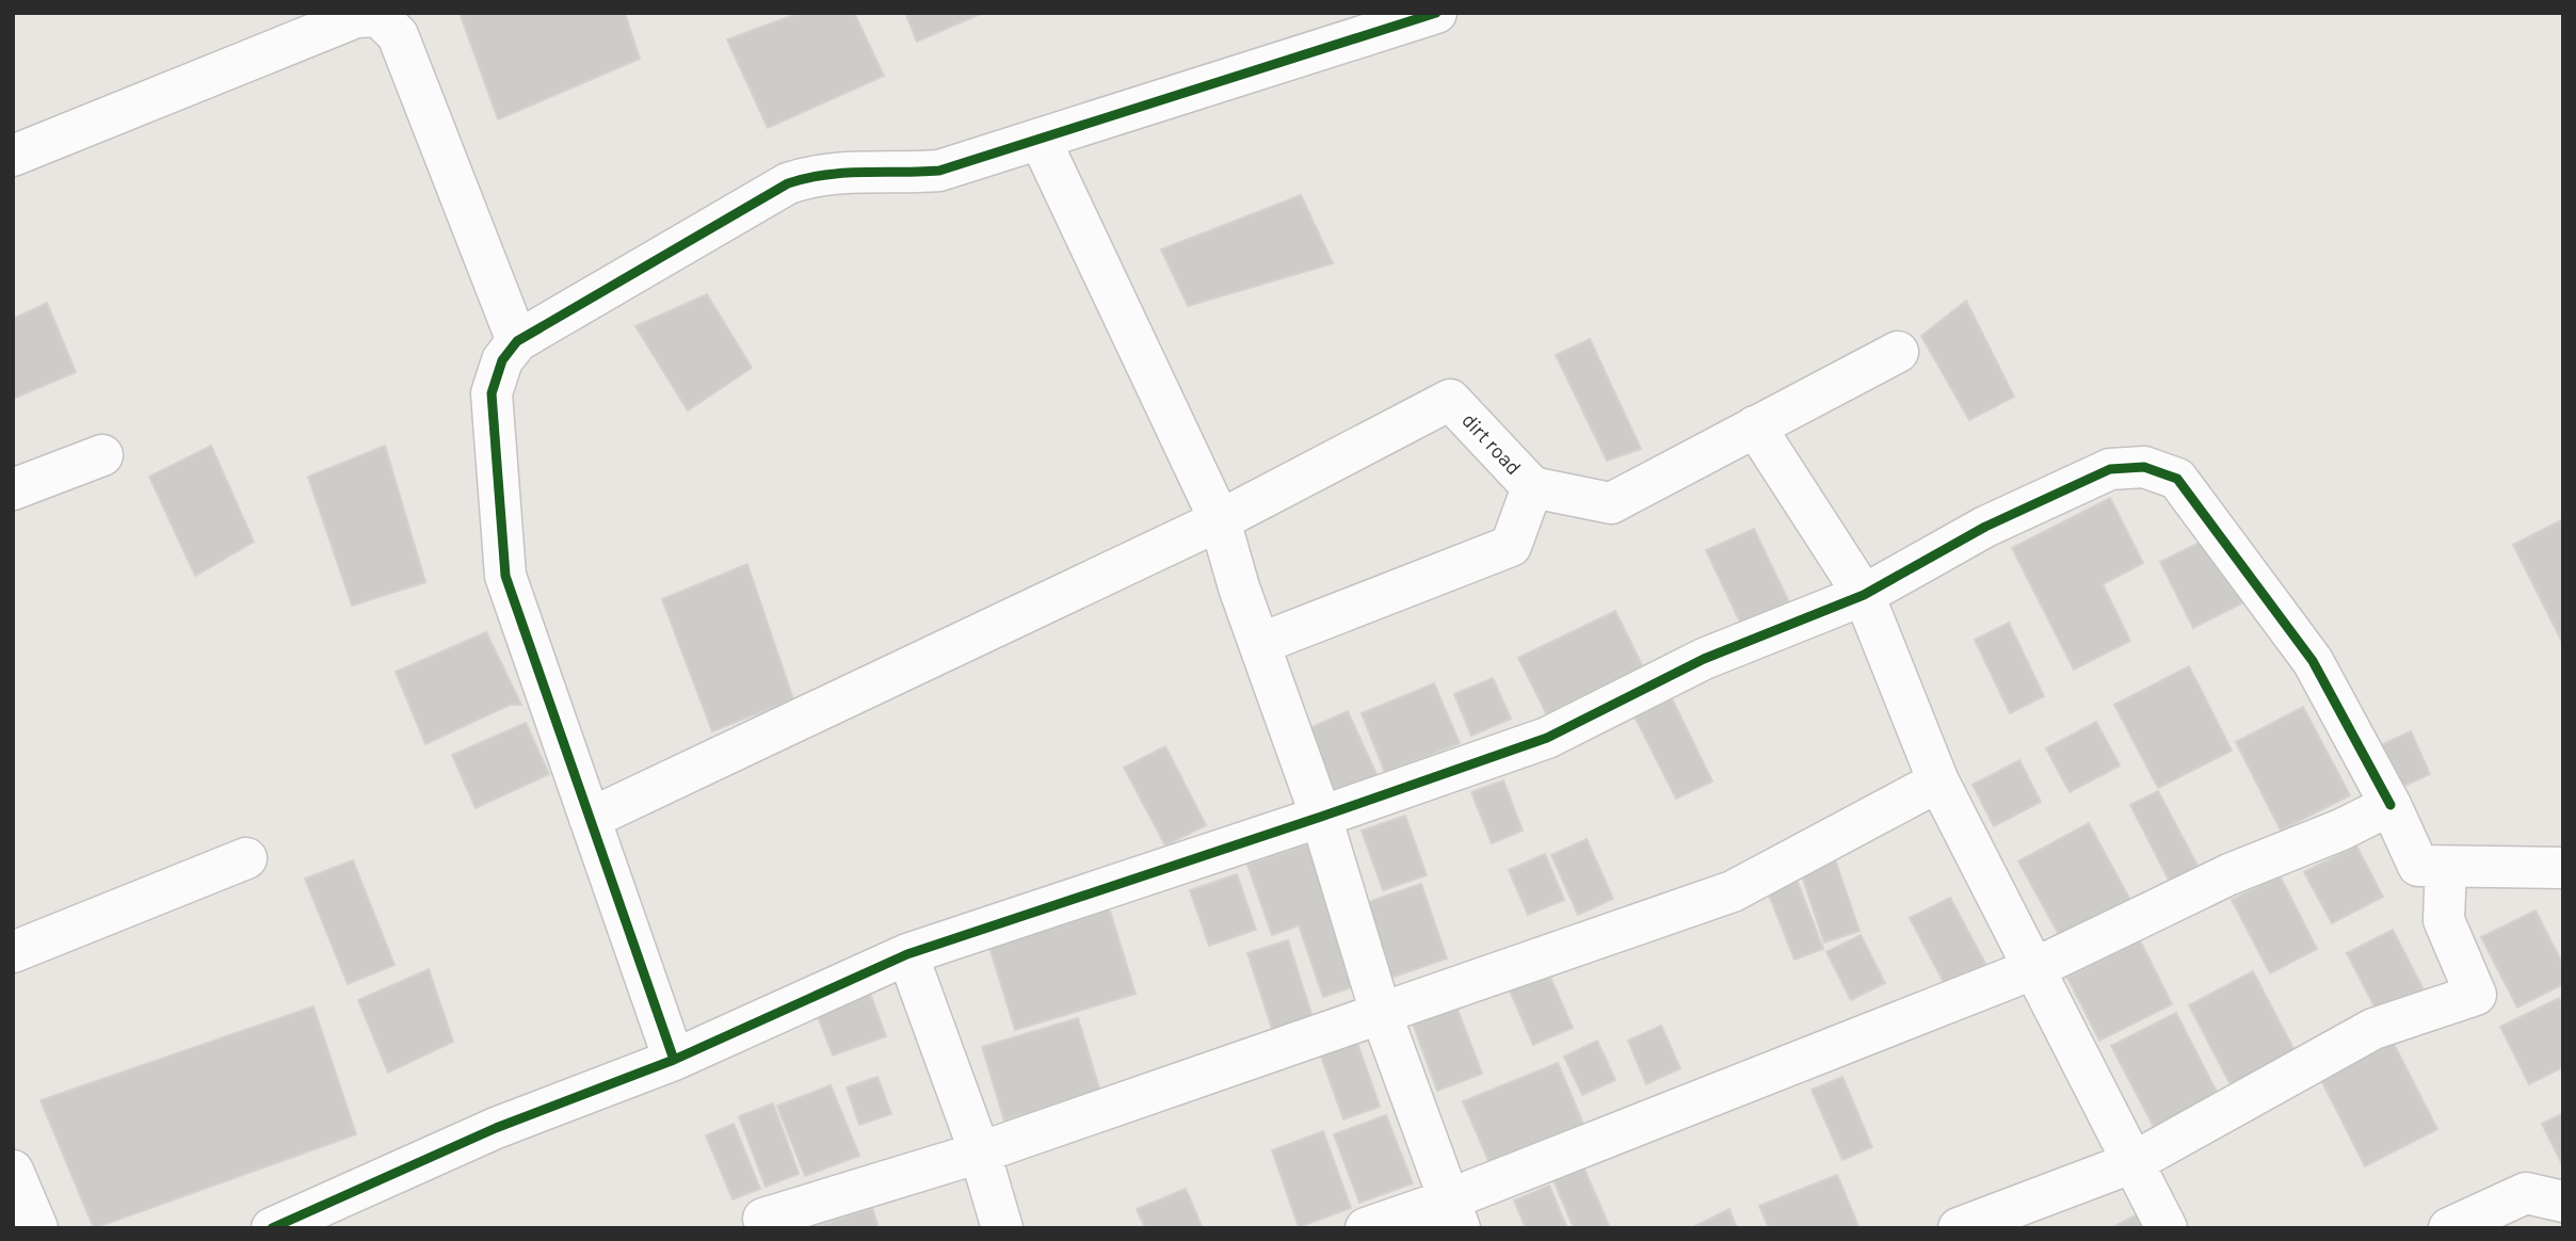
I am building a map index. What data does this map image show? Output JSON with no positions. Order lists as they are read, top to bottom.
{
  "streets": {
    "street": ["dirt road"]
  }
}
